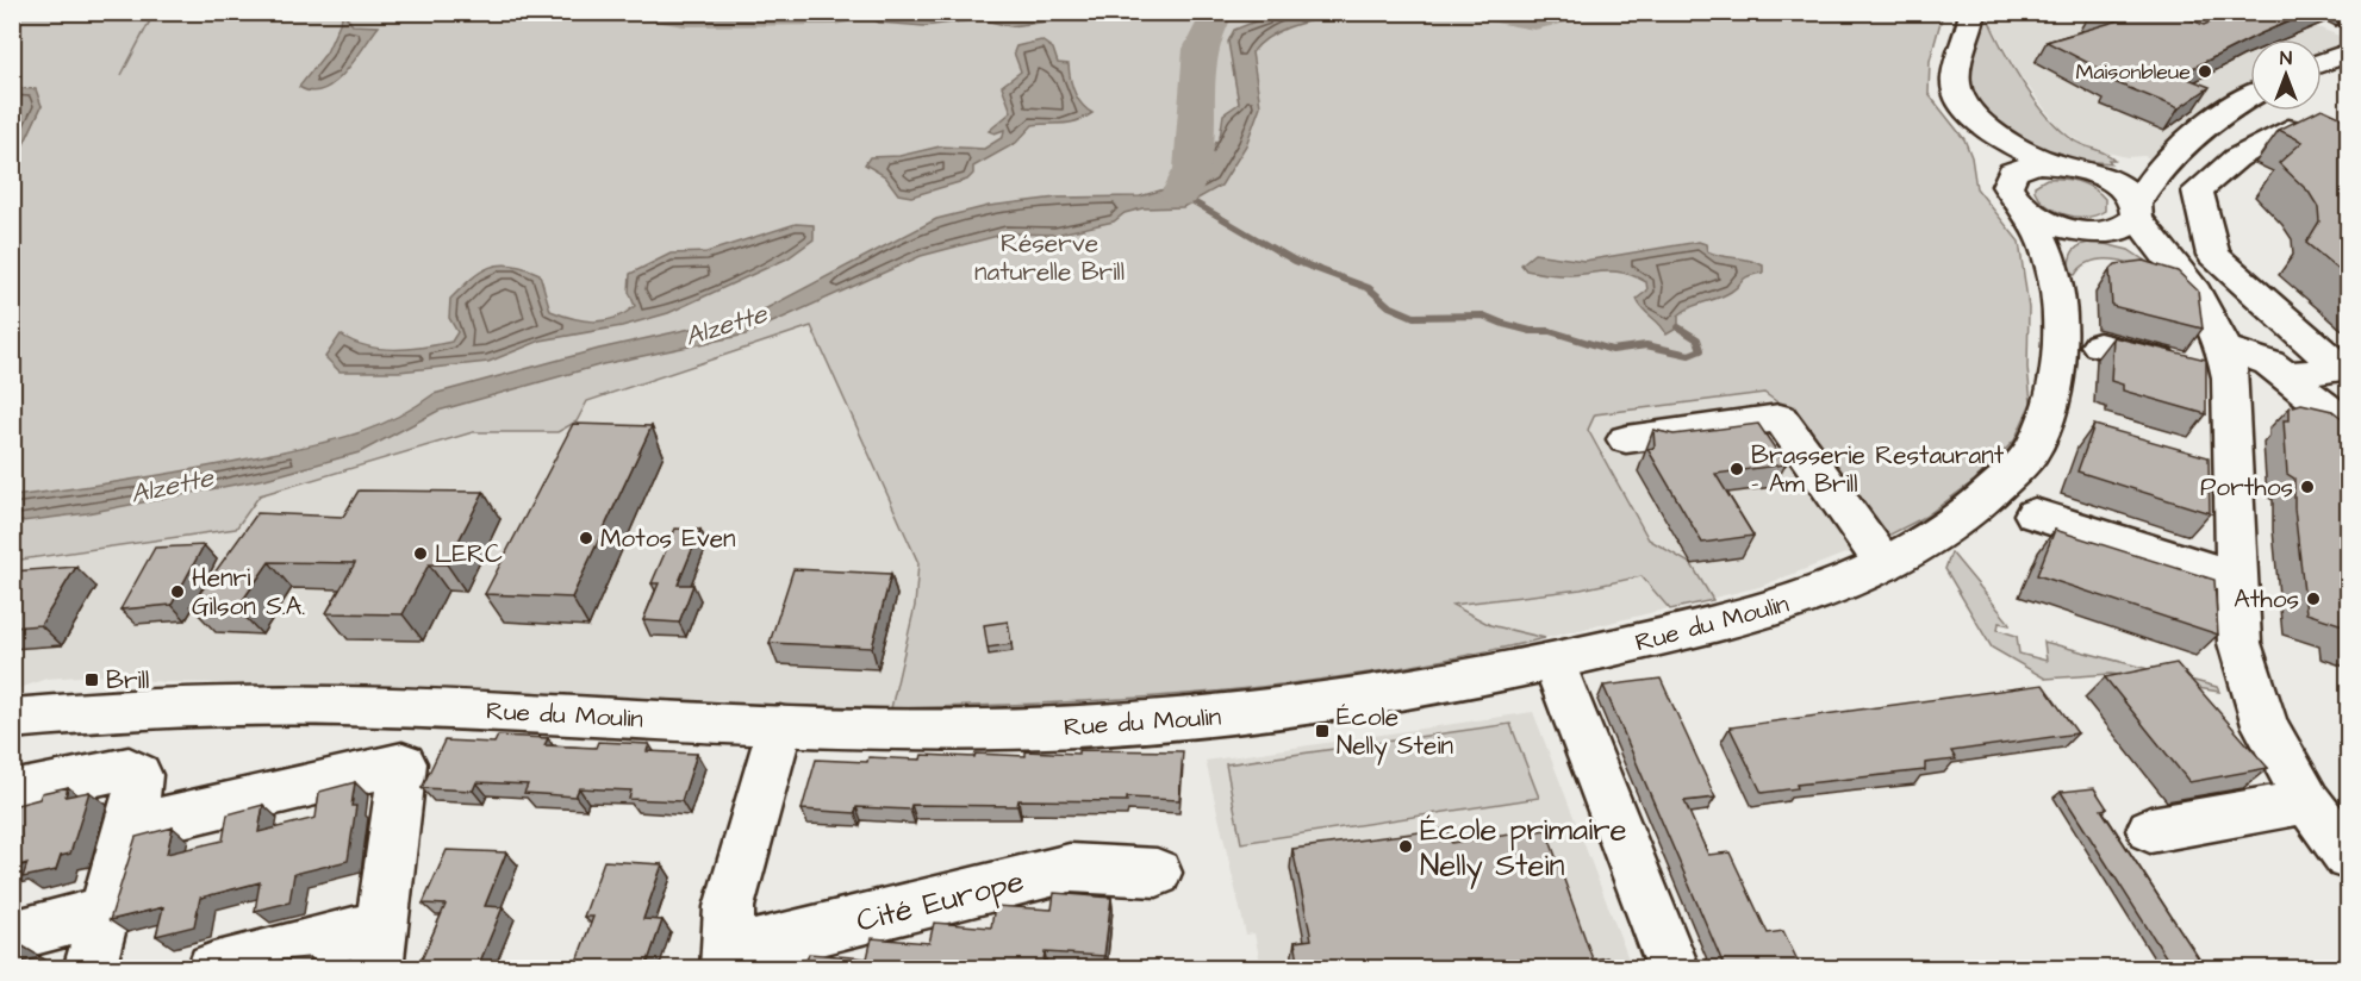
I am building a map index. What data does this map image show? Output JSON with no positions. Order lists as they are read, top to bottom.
{
  "streets": {
    "main road": ["Rue du Moulin", "Cité Europe"]
  },
  "crossings": [
    ["Rue du Moulin", "Cité Europe"]
  ],
  "water": ["Alzette"],
  "parks": ["Réserve naturelle Brill"],
  "places": {
    "other": [
      "Maisonbleue",
      "Brasserie Restaurant - Am Brill",
      "Porthos",
      "Motos Even",
      "LERC",
      "Henri Gilson S.A.",
      "Athos",
      "École primaire Nelly Stein"
    ],
    "transit": ["Brill", "École Nelly Stein"]
  },
  "north": "top"
}
